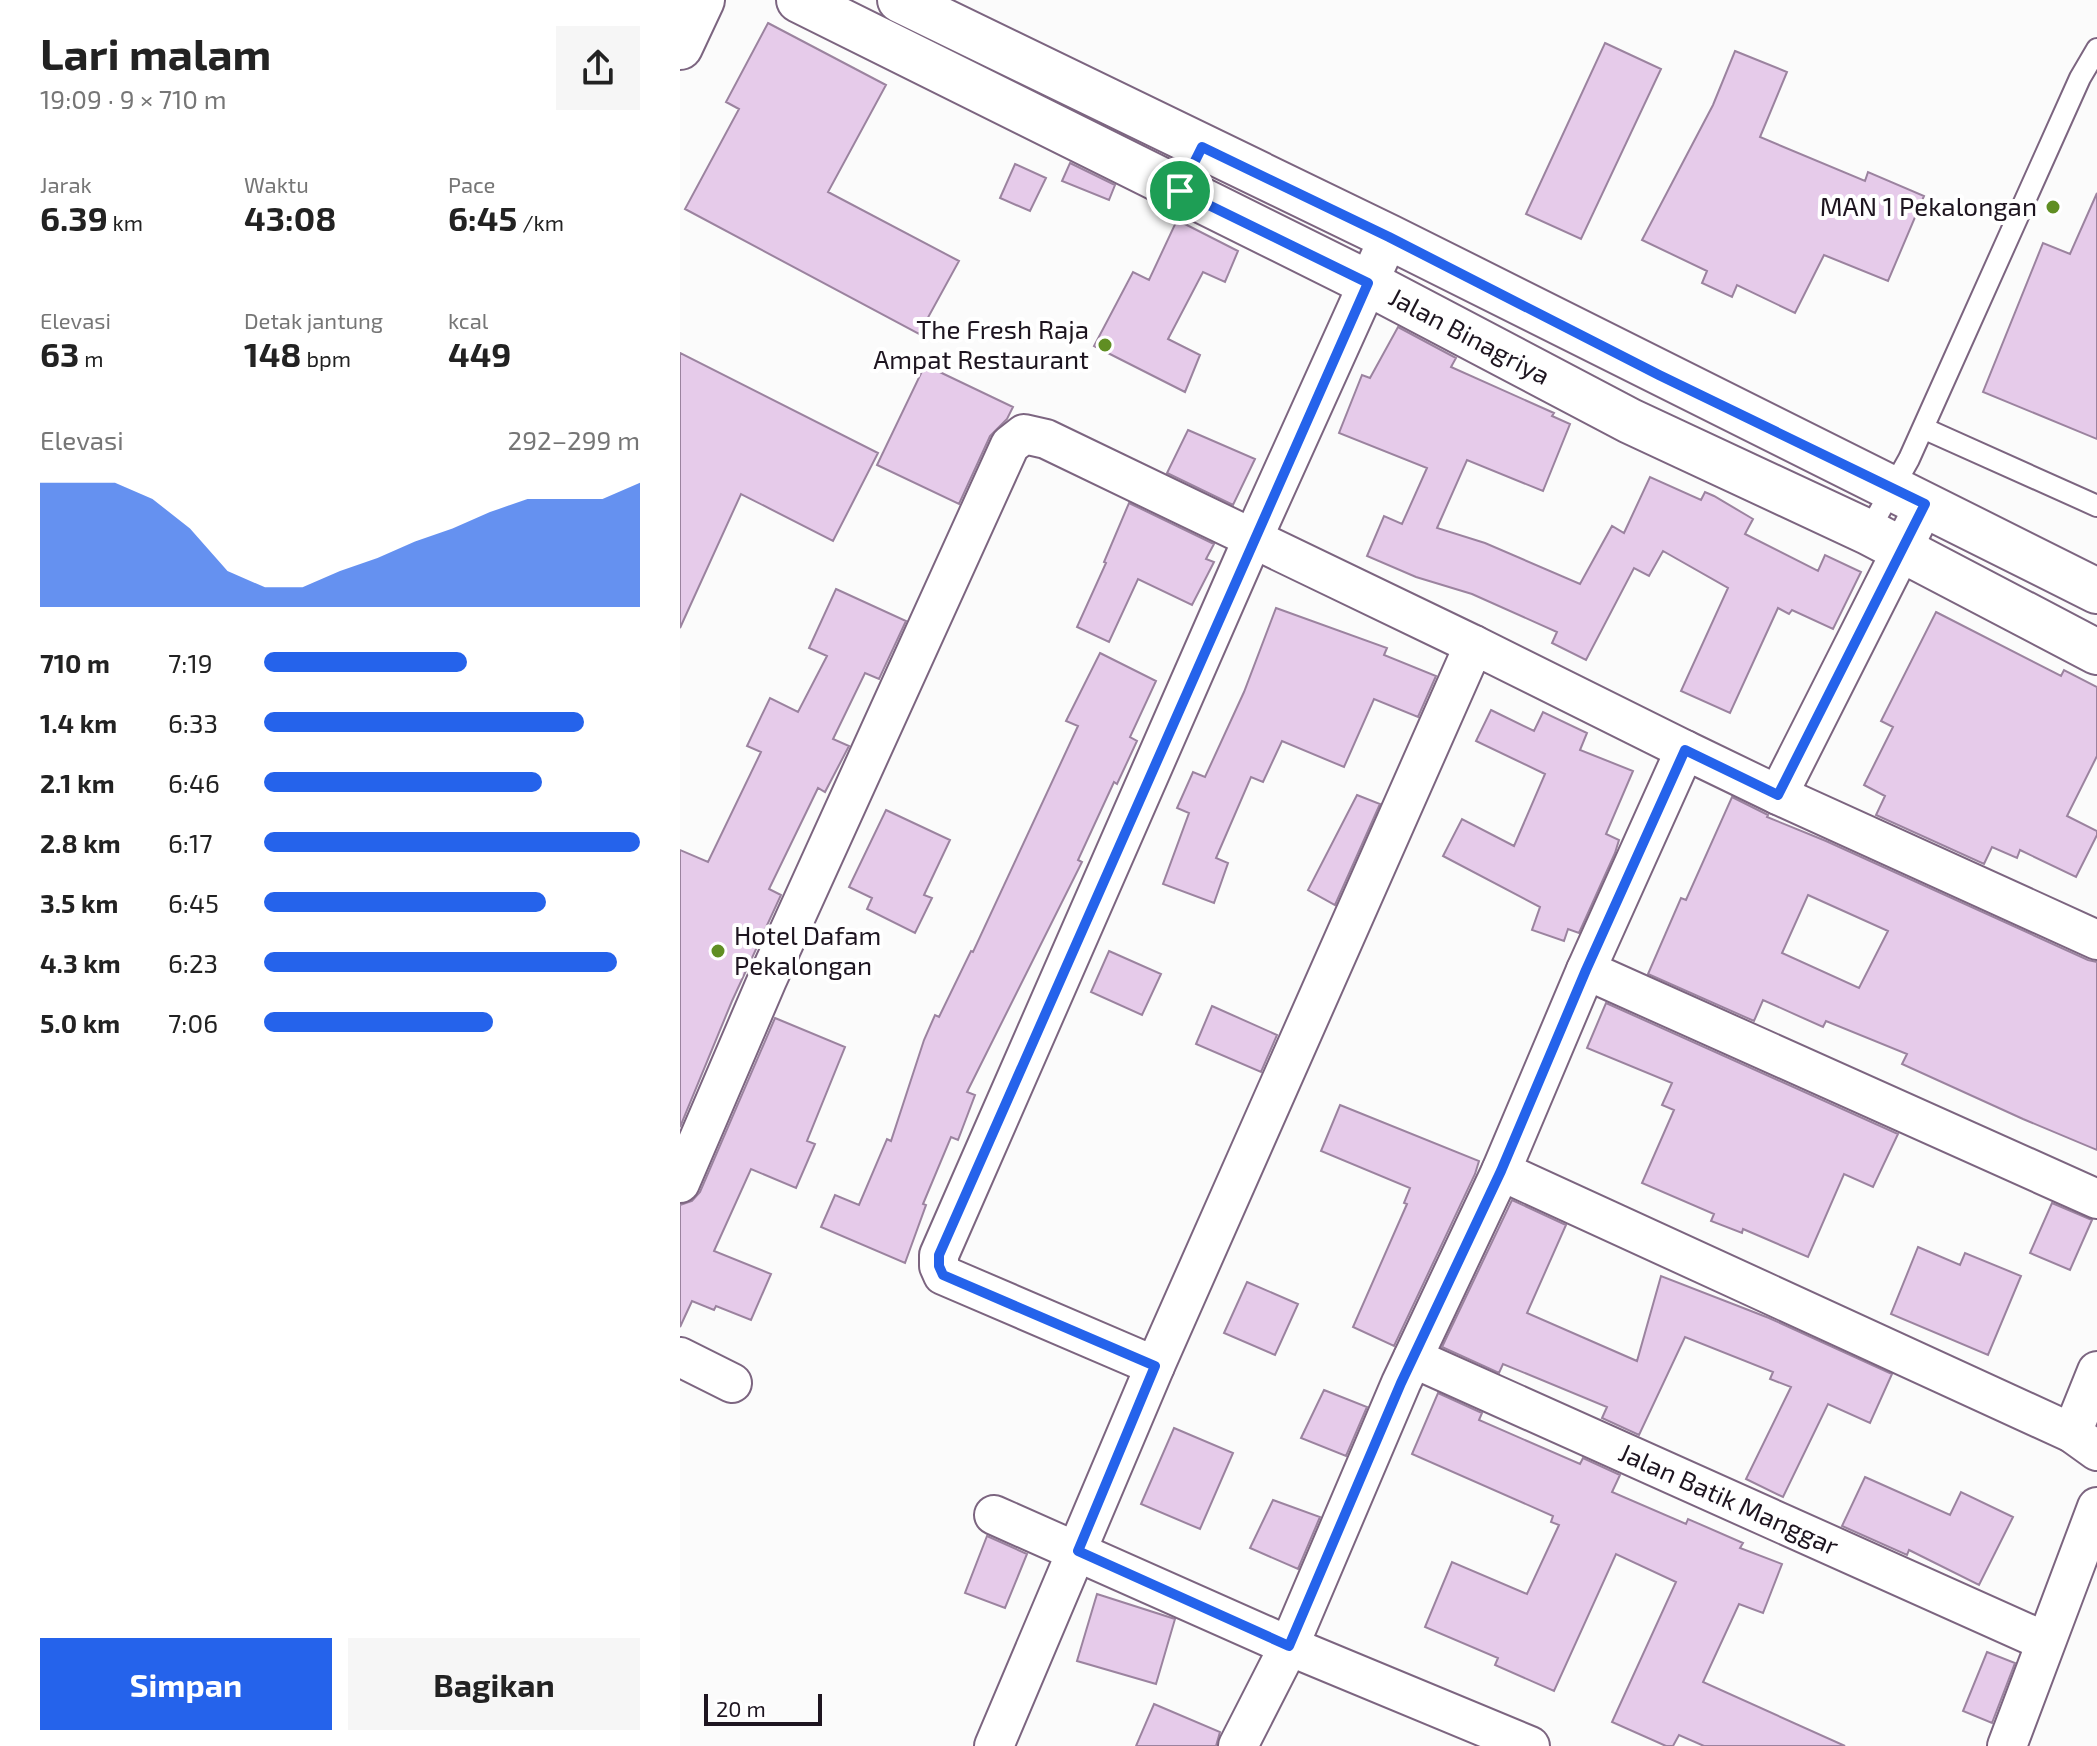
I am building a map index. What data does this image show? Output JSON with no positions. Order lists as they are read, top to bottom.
{
  "streets": {
    "street": ["Jalan Binagriya", "Jalan Batik Manggar"]
  },
  "places": ["MAN 1 Pekalongan", "The Fresh Raja Ampat Restaurant", "Hotel Dafam Pekalongan"],
  "scale_bar": "20 m",
  "page": {
    "heading": ["Lari malam", "19:09 · 9 × 710 m"],
    "stats": [
      ["Jarak", "6.39 km"],
      ["Waktu", "43:08"],
      ["Pace", "6:45 /km"],
      ["Elevasi", "63 m"],
      ["Detak jantung", "148 bpm"],
      ["kcal", "449"]
    ],
    "chart": ["Elevasi", "292–299 m"],
    "list": [
      {
        "name": "710 m",
        "note": "7:19"
      },
      {
        "name": "1.4 km",
        "note": "6:33"
      },
      {
        "name": "2.1 km",
        "note": "6:46"
      },
      {
        "name": "2.8 km",
        "note": "6:17"
      },
      {
        "name": "3.5 km",
        "note": "6:45"
      },
      {
        "name": "4.3 km",
        "note": "6:23"
      },
      {
        "name": "5.0 km",
        "note": "7:06"
      }
    ],
    "buttons": ["Simpan", "Bagikan"],
    "scale": "20 m"
  }
}
